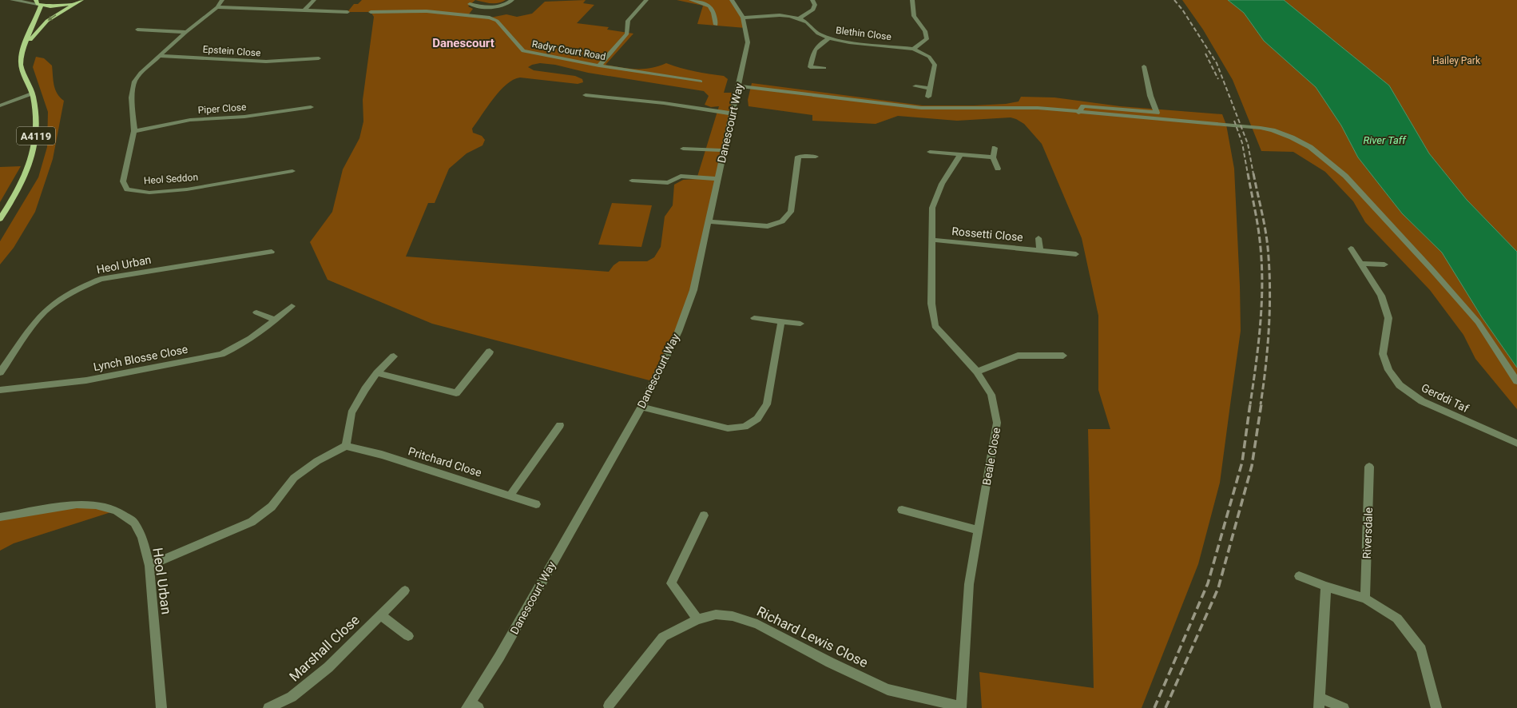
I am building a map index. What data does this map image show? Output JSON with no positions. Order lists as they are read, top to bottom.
{
  "streets": {
    "main road": ["A4119"],
    "street": [
      "Blethin Close",
      "Radyr Court Road",
      "Epstein Close",
      "Piper Close",
      "Danescourt Way",
      "Heol Seddon",
      "Rossetti Close",
      "Heol Urban",
      "Lynch Blosse Close",
      "Gerddi Taf",
      "Beale Close",
      "Pritchard Close",
      "Riversdale",
      "Richard Lewis Close",
      "Marshall Close"
    ]
  },
  "crossings": [
    ["Blethin Close", "Danescourt Way"],
    ["Epstein Close", "Heol Seddon"],
    ["Piper Close", "Heol Seddon"],
    ["Rossetti Close", "Beale Close"],
    ["Beale Close", "Richard Lewis Close"]
  ],
  "districts": ["Danescourt"],
  "water": ["River Taff"],
  "parks": ["Hailey Park"]
}
